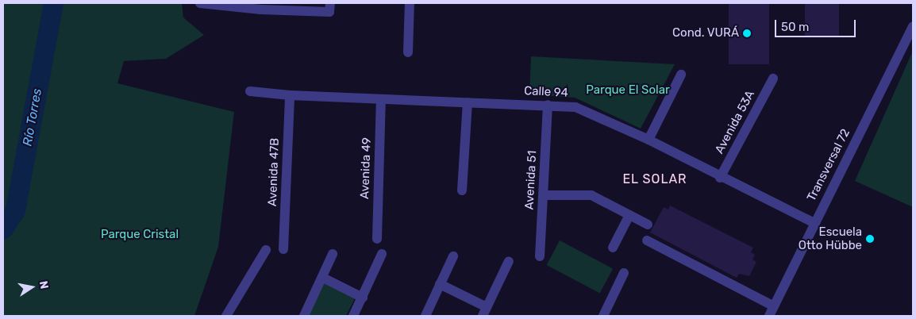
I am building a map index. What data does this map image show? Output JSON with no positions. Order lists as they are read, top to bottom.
{
  "streets": {
    "street": [
      "Calle 94",
      "Avenida 53A",
      "Transversal 72",
      "Avenida 49",
      "Avenida 47B",
      "Avenida 51"
    ]
  },
  "crossings": [
    ["Calle 94", "Avenida 53A"],
    ["Calle 94", "Transversal 72"],
    ["Calle 94", "Avenida 49"],
    ["Calle 94", "Avenida 47B"],
    ["Calle 94", "Avenida 51"]
  ],
  "districts": ["EL SOLAR"],
  "water": ["Río Torres"],
  "parks": ["Parque El Solar", "Parque Cristal"],
  "places": ["Cond. VURÁ", "Escuela Otto Hübbe"],
  "scale_bar": "50 m",
  "north": "right"
}
